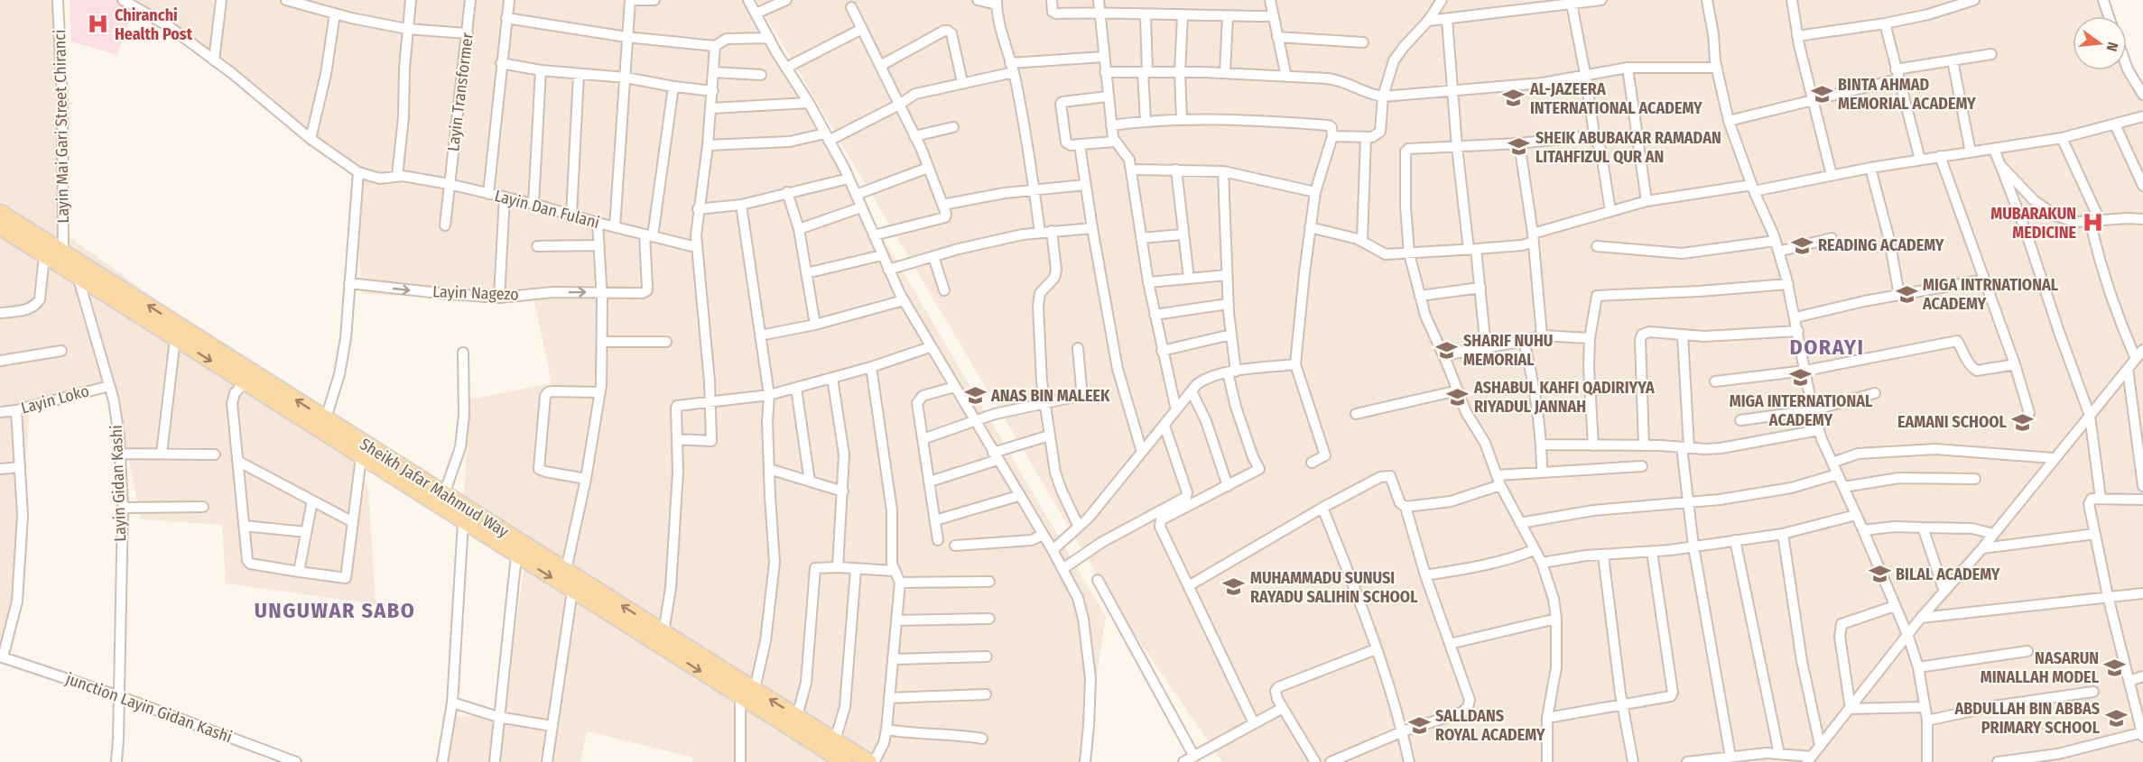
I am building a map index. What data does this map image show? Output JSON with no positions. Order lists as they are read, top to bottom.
{
  "streets": {
    "main road": ["Sheikh Jafar Mahmud Way"],
    "street": [
      "Layin Transformer",
      "Layin Mai Gari Street Chiranci",
      "Layin Dan Fulani",
      "Layin Nagezo",
      "Layin Loko",
      "Layin Gidan Kashi",
      "junction Layin Gidan Kashi"
    ]
  },
  "crossings": [
    ["Layin Transformer", "Layin Dan Fulani"],
    ["Layin Mai Gari Street Chiranci", "Sheikh Jafar Mahmud Way"],
    ["Layin Dan Fulani", "Layin Nagezo"],
    ["Layin Loko", "Layin Gidan Kashi"],
    ["Layin Gidan Kashi", "Sheikh Jafar Mahmud Way"],
    ["Layin Gidan Kashi", "junction Layin Gidan Kashi"]
  ],
  "one_way": ["Layin Nagezo"],
  "districts": ["DORAYI", "UNGUWAR SABO"],
  "places": {
    "hospital": ["Chiranchi Health Post", "MUBARAKUN MEDICINE"],
    "school or university": [
      "BINTA AHMAD MEMORIAL ACADEMY",
      "AL-JAZEERA INTERNATIONAL ACADEMY",
      "SHEIK ABUBAKAR RAMADAN LITAHFIZUL QUR AN",
      "READING ACADEMY",
      "MIGA INTRNATIONAL ACADEMY",
      "SHARIF NUHU MEMORIAL",
      "MIGA INTERNATIONAL ACADEMY",
      "ANAS BIN MALEEK",
      "ASHABUL KAHFI QADIRIYYA RIYADUL JANNAH",
      "EAMANI SCHOOL",
      "BILAL ACADEMY",
      "MUHAMMADU SUNUSI RAYADU SALIHIN SCHOOL",
      "NASARUN MINALLAH MODEL",
      "ABDULLAH BIN ABBAS PRIMARY SCHOOL",
      "SALLDANS ROYAL ACADEMY"
    ]
  },
  "north": "right"
}
